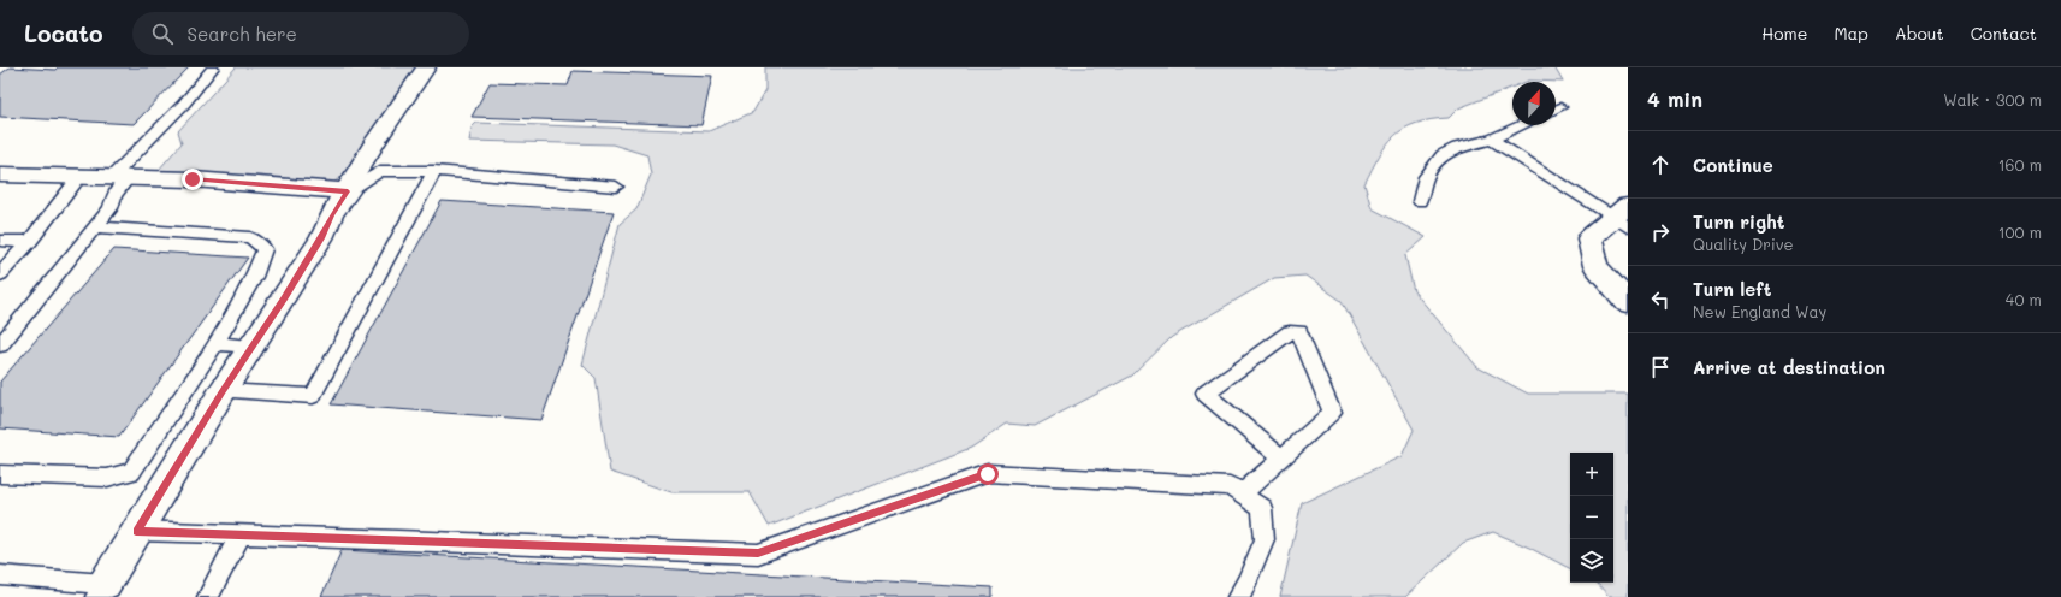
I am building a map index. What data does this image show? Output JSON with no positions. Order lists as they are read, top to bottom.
{
  "north": "top",
  "page": {
    "header": "Locato",
    "search": "Search here",
    "nav": [
      "Home",
      "Map",
      "About",
      "Contact"
    ],
    "heading": ["4 min", "Walk · 300 m"],
    "list": [
      ["Continue", "160 m"],
      ["Turn right", "Quality Drive", "100 m"],
      ["Turn left", "New England Way", "40 m"],
      "Arrive at destination"
    ],
    "map_buttons": ["+", "−"]
  }
}
